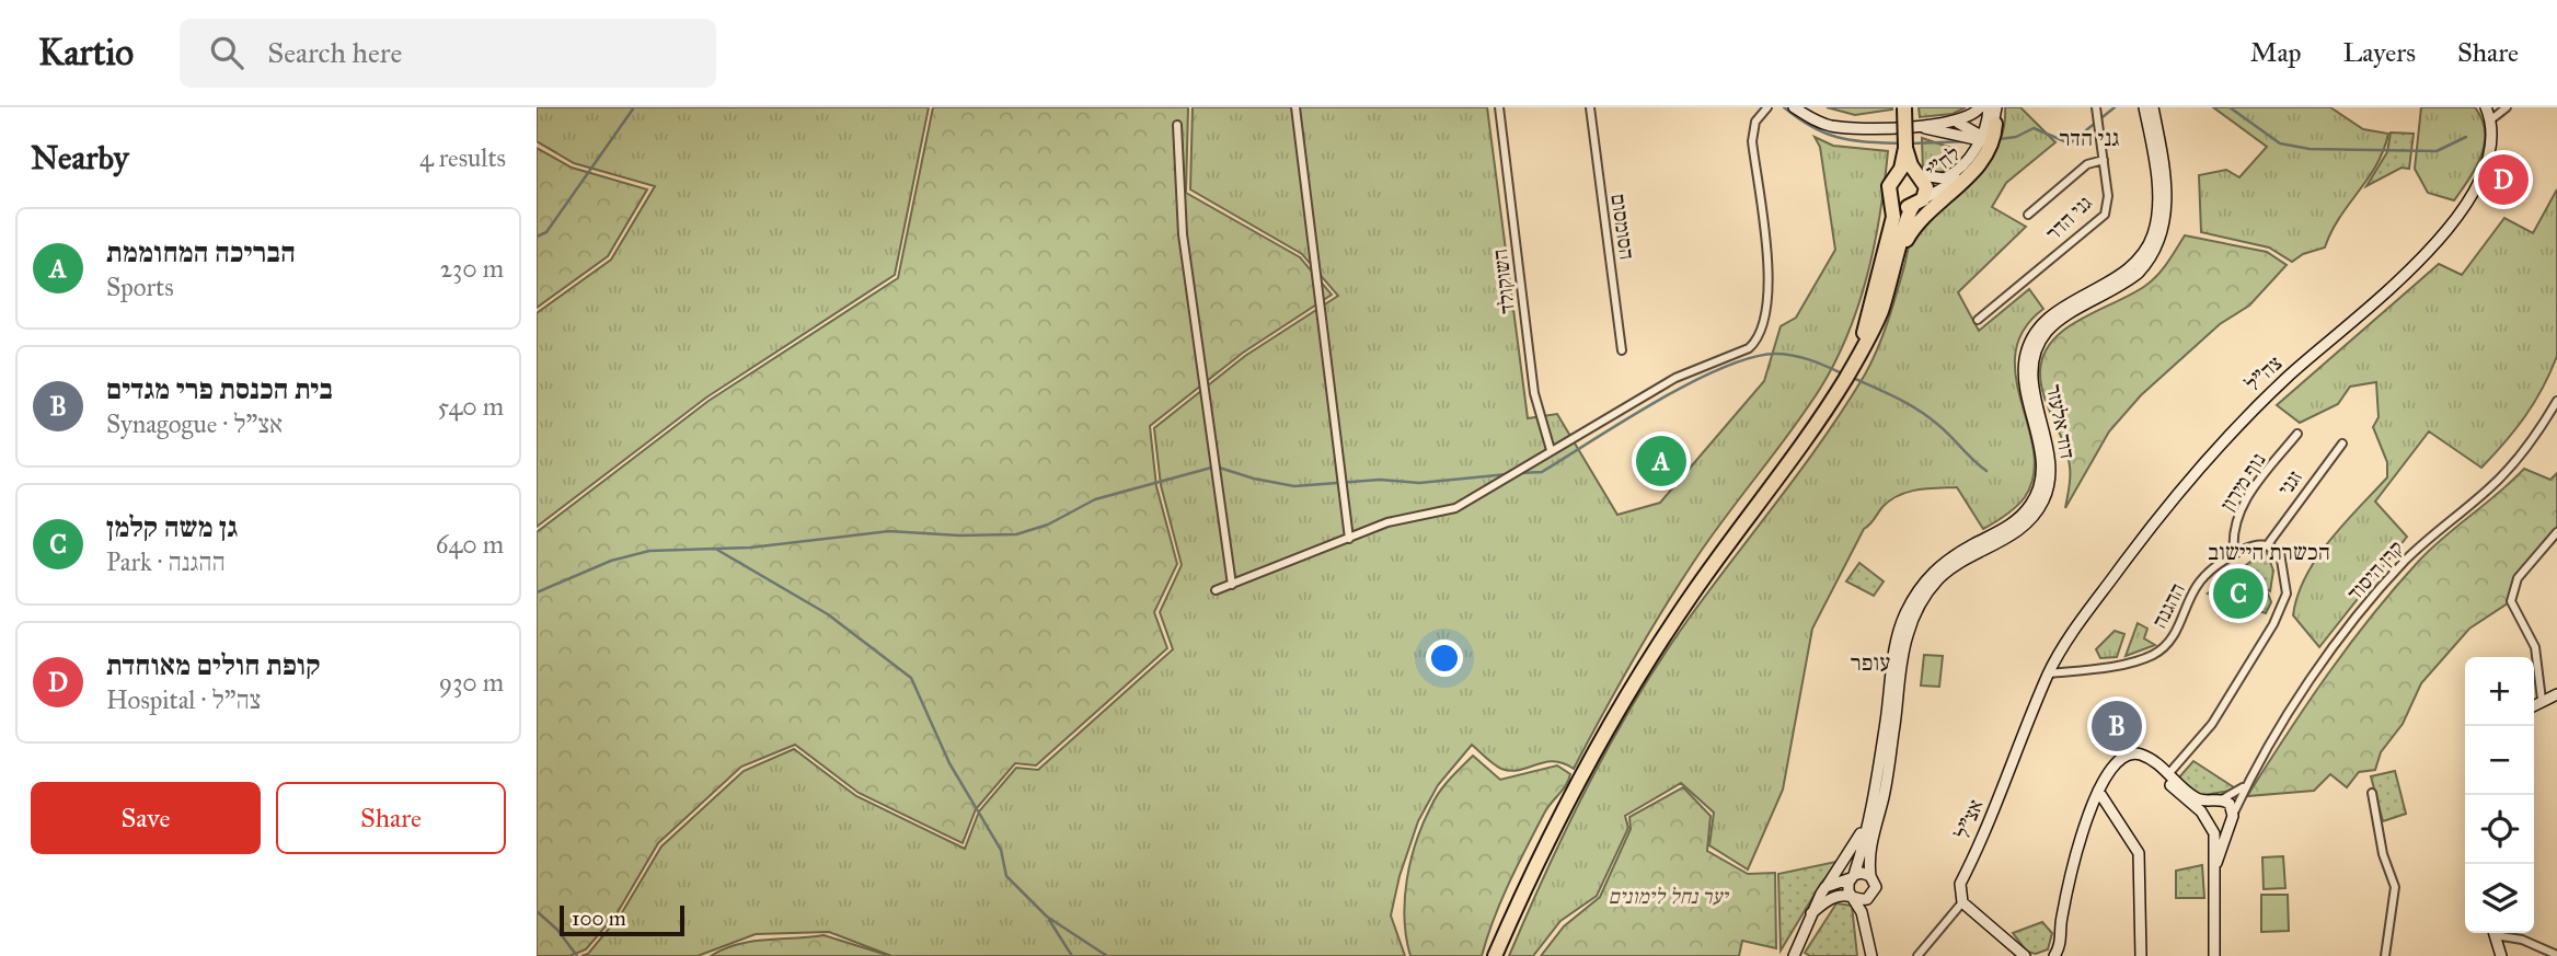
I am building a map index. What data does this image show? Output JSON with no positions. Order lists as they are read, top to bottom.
{
  "streets": {
    "street": [
      "לח\"י",
      "גני הדר",
      "הסומסום",
      "השוקולד",
      "צה\"ל",
      "דוד אלעזר",
      "נוף מירון",
      "זגני",
      "קרן היסוד",
      "ההגנה",
      "אצ\"ל"
    ]
  },
  "crossings": [
    ["צה\"ל", "ההגנה"],
    ["צה\"ל", "אצ\"ל"],
    ["נוף מירון", "ההגנה"],
    ["זגני", "ההגנה"],
    ["ההגנה", "אצ\"ל"]
  ],
  "districts": ["גני הדר", "הכשרת היישוב", "עופר"],
  "parks": ["יער נחל לימונים"],
  "scale_bar": "100 m",
  "page": {
    "header": "Kartio",
    "search": "Search here",
    "nav": ["Map", "Layers", "Share"],
    "heading": ["Nearby", "4 results"],
    "pins": [
      "D",
      "A",
      "C",
      "B"
    ],
    "list": [
      {
        "mark": "A",
        "name": "הבריכה המחוממת",
        "note": "Sports",
        "value": "230 m"
      },
      {
        "mark": "B",
        "name": "בית הכנסת פרי מגדים",
        "note": "Synagogue · אצ\"ל",
        "value": "540 m"
      },
      {
        "mark": "C",
        "name": "גן משה קלמן",
        "note": "Park · ההגנה",
        "value": "640 m"
      },
      {
        "mark": "D",
        "name": "קופת חולים מאוחדת",
        "note": "Hospital · צה\"ל",
        "value": "930 m"
      }
    ],
    "map_buttons": ["+", "−"],
    "buttons": ["Save", "Share"],
    "scale": "100 m"
  }
}
